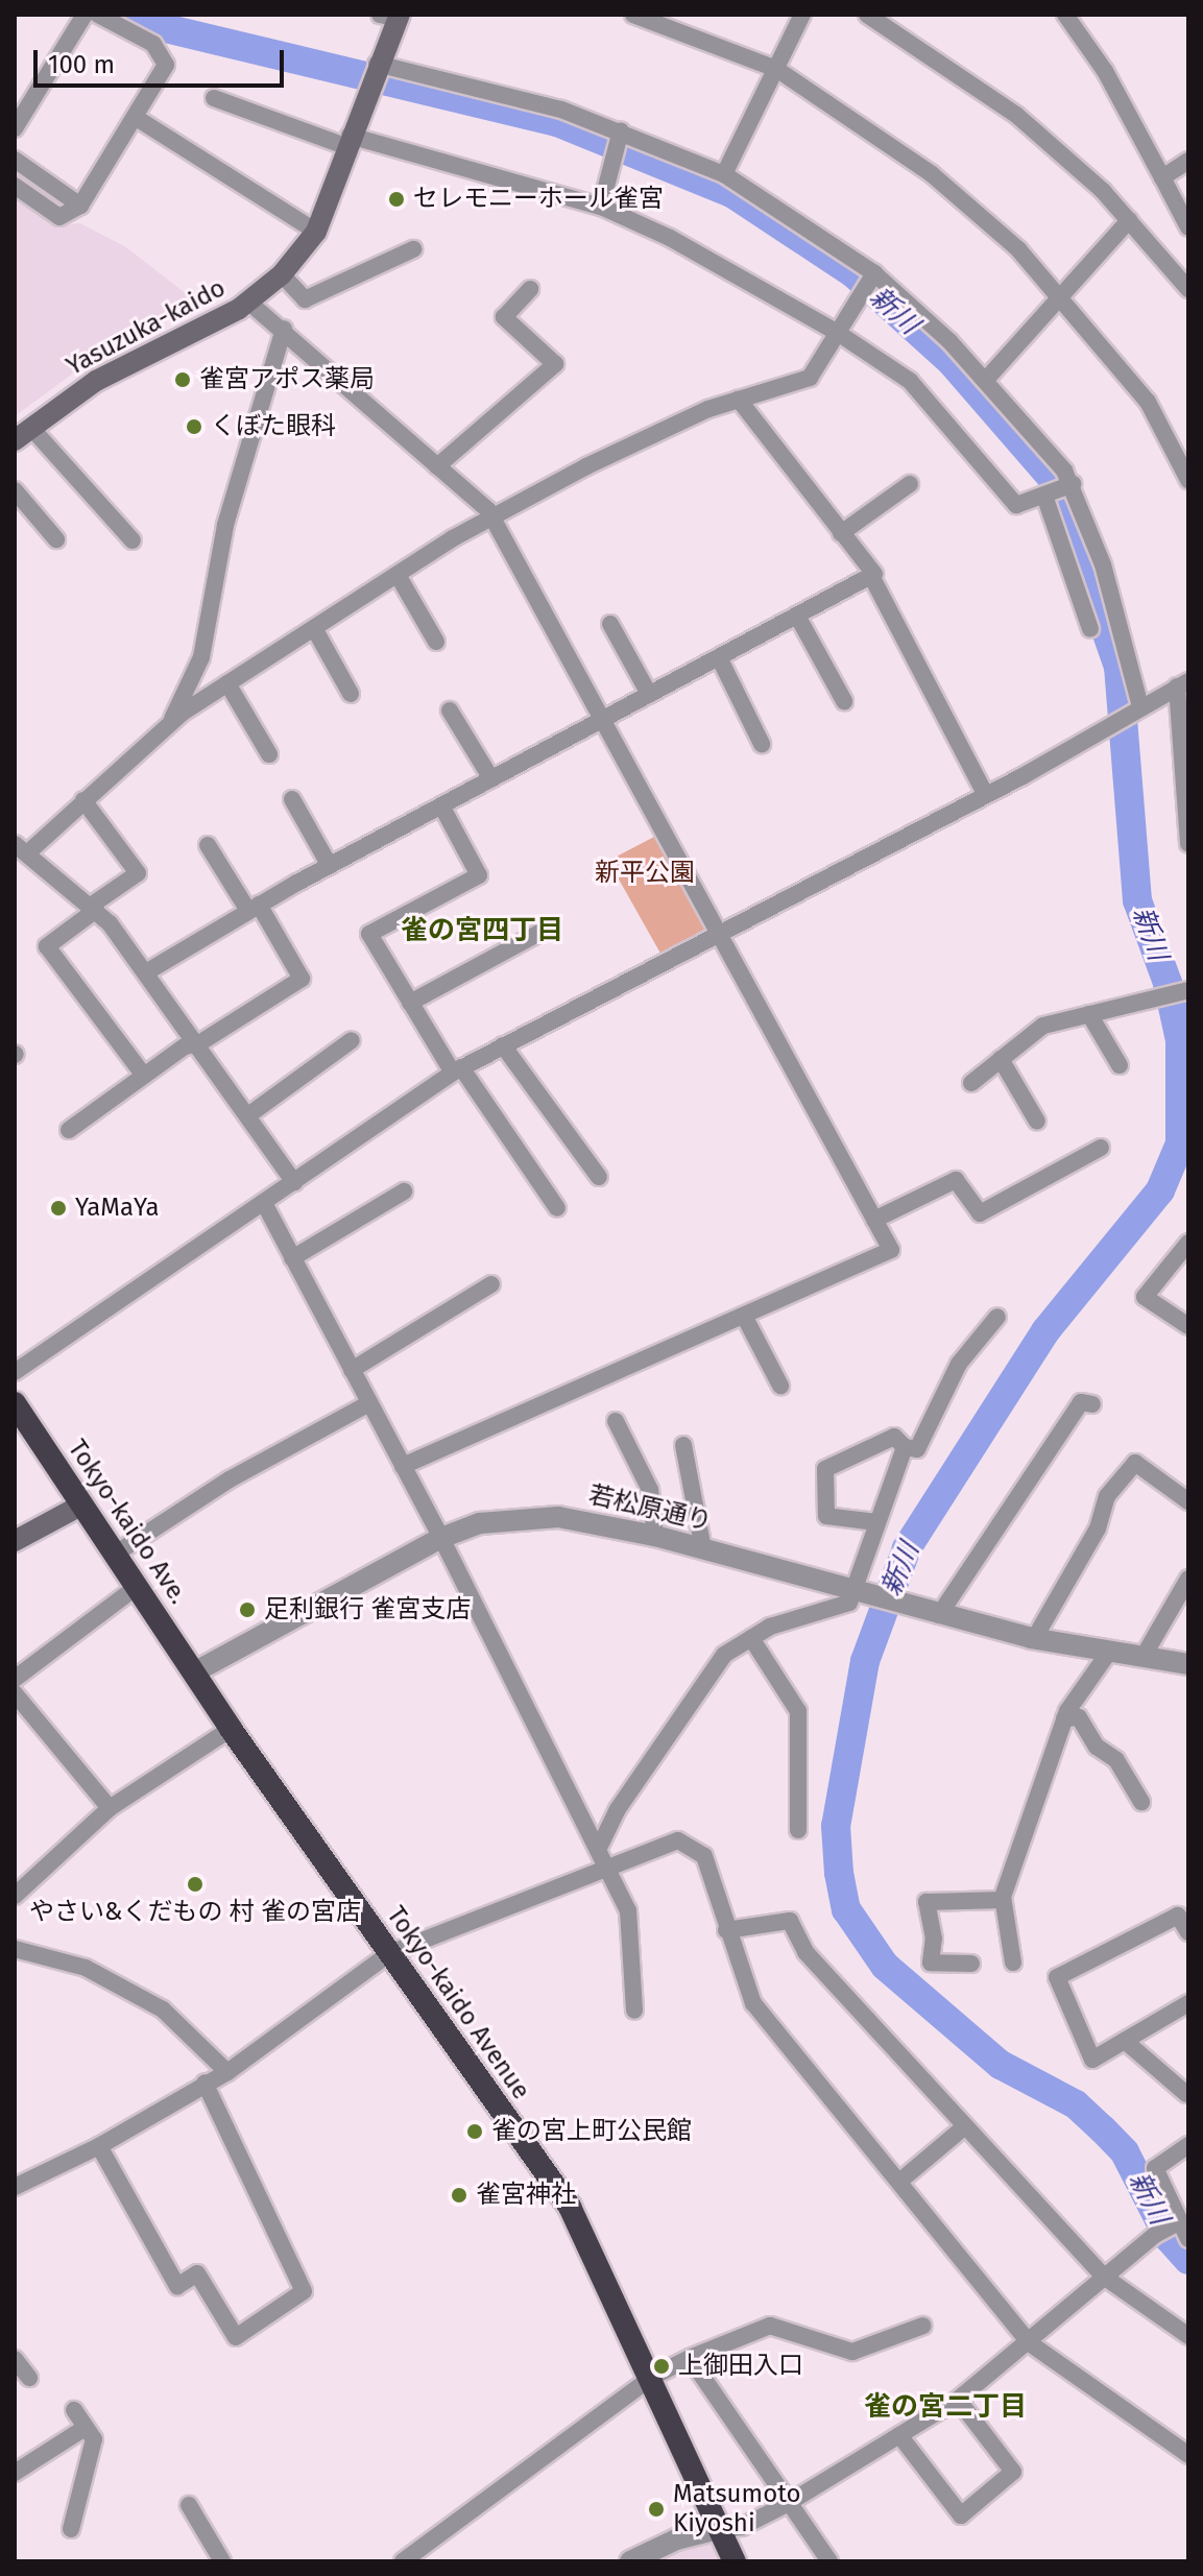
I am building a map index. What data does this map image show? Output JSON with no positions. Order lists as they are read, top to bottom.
{
  "streets": {
    "highway": ["Tokyo-kaido Ave.", "Tokyo-kaido Avenue"],
    "main road": ["Yasuzuka-kaido"],
    "street": ["若松原通り"]
  },
  "crossings": [
    ["若松原通り", "Tokyo-kaido Ave."],
    ["若松原通り", "Tokyo-kaido Avenue"],
    ["Tokyo-kaido Ave.", "Tokyo-kaido Avenue"]
  ],
  "districts": ["雀の宮四丁目", "雀の宮二丁目"],
  "water": ["新川"],
  "parks": ["新平公園"],
  "places": [
    "セレモニーホール雀宮",
    "雀宮アポス薬局",
    "くぼた眼科",
    "YaMaYa",
    "足利銀行 雀宮支店",
    "やさい&くだもの 村 雀の宮店",
    "雀の宮上町公民館",
    "雀宮神社",
    "上御田入口",
    "Matsumoto Kiyoshi"
  ],
  "scale_bar": "100 m"
}
